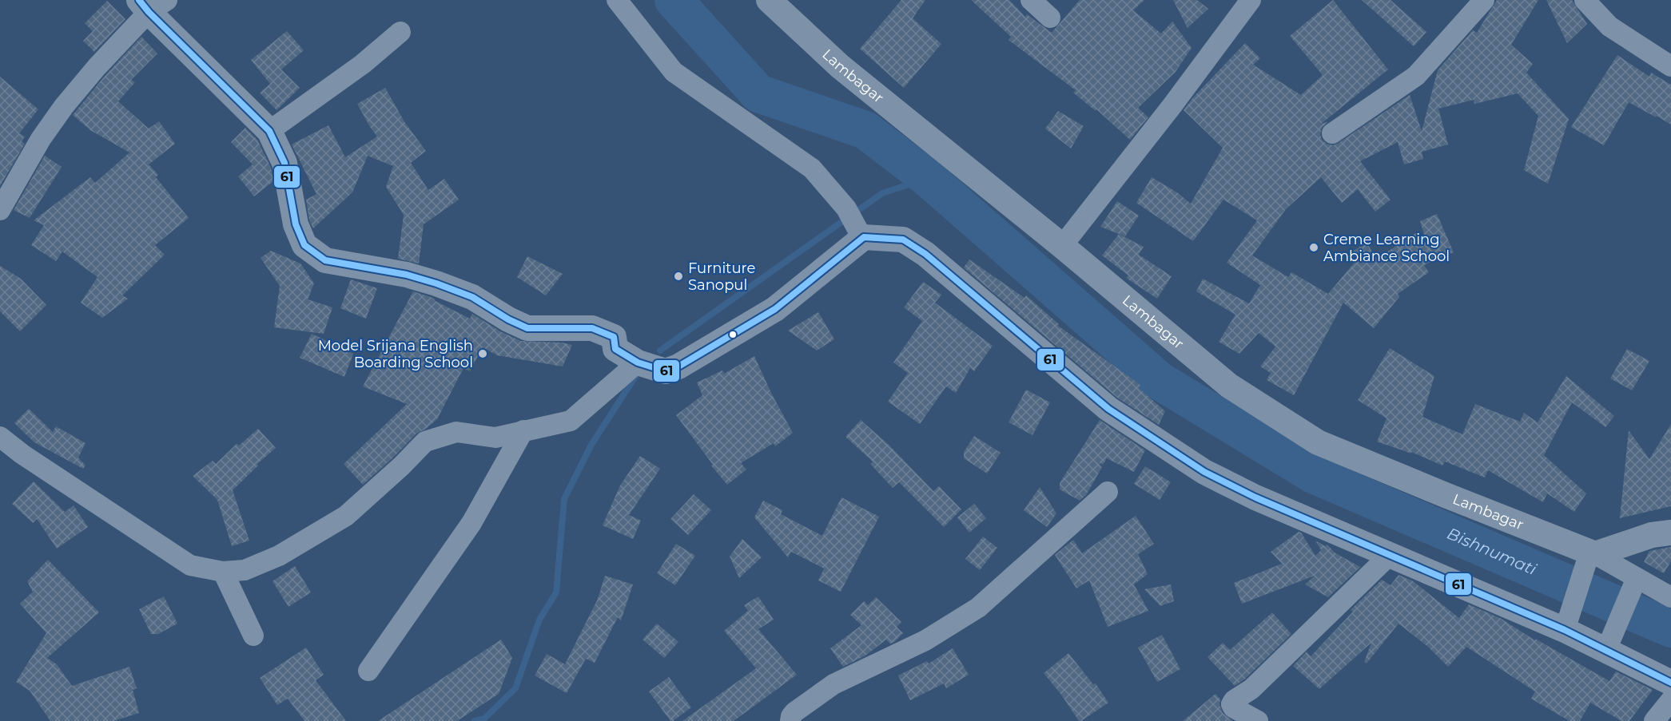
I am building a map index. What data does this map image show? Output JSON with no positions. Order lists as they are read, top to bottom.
{
  "streets": {
    "street": ["Lambagar"]
  },
  "water": ["Bishnumati"],
  "places": ["Creme Learning Ambiance School", "Furniture Sanopul", "Model Srijana English Boarding School"],
  "lines": ["transit line 61"]
}
